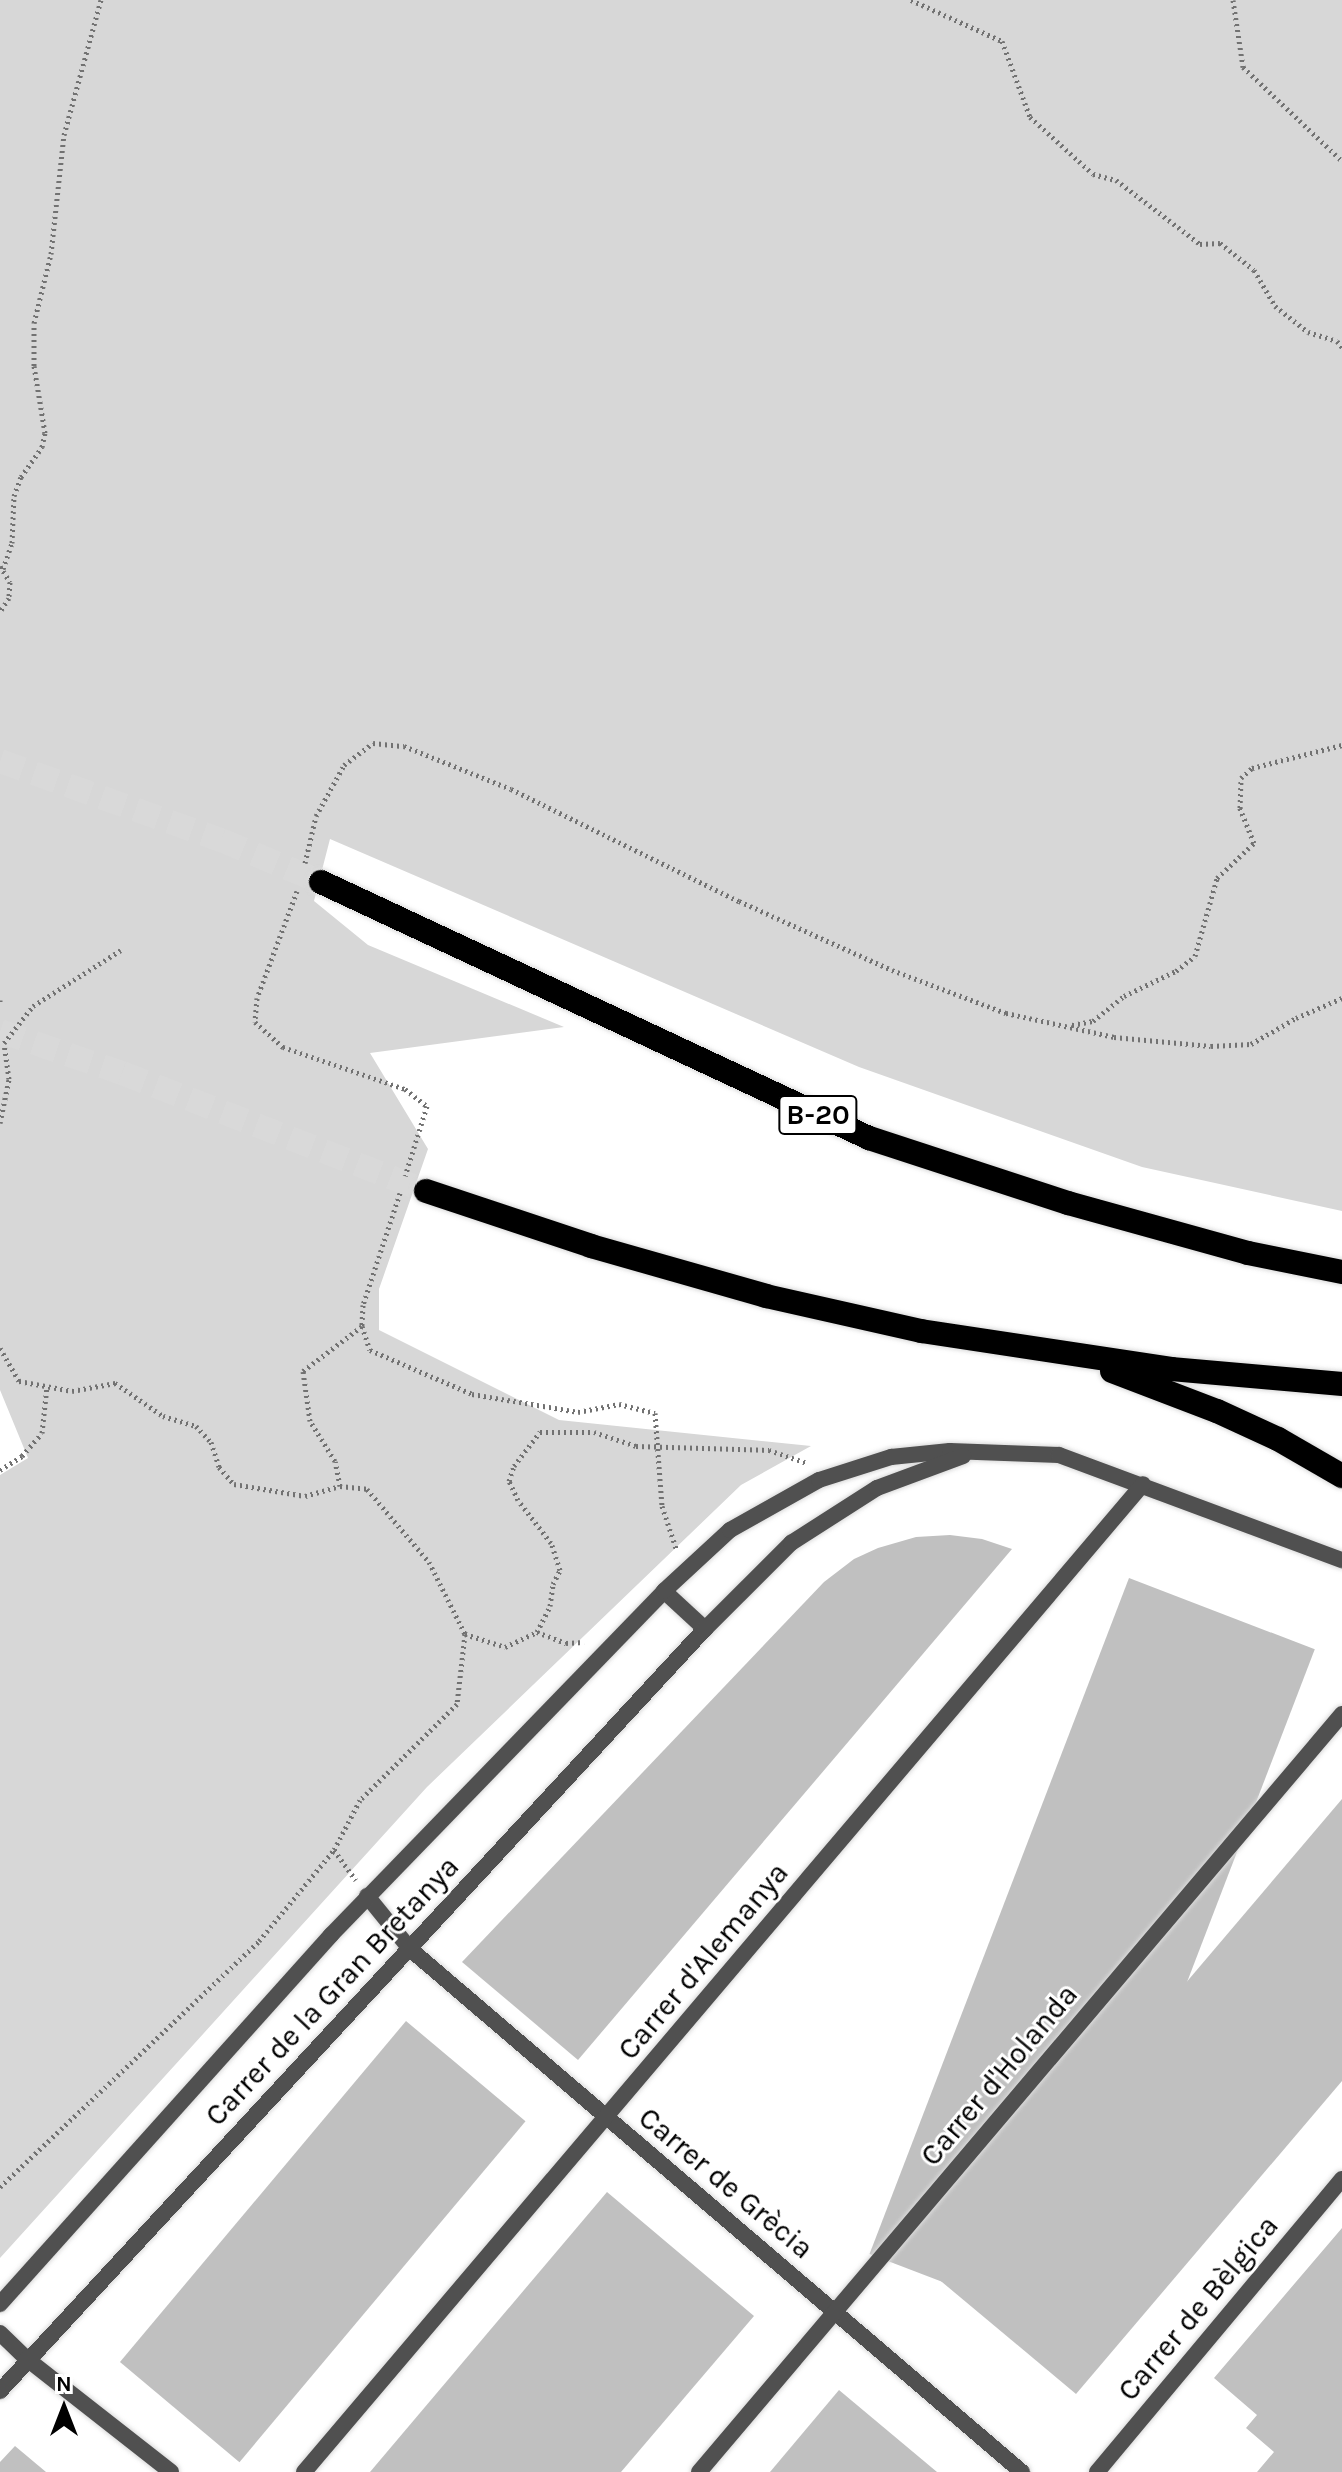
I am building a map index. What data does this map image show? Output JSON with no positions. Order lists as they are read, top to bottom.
{
  "streets": {
    "highway": ["B-20"],
    "street": [
      "Carrer d'Alemanya",
      "Carrer de la Gran Bretanya",
      "Carrer d'Holanda",
      "Carrer de Grècia",
      "Carrer de Bèlgica"
    ]
  },
  "crossings": [
    ["Carrer d'Alemanya", "Carrer de la Gran Bretanya"],
    ["Carrer d'Alemanya", "Carrer de Grècia"],
    ["Carrer de la Gran Bretanya", "Carrer de Grècia"],
    ["Carrer d'Holanda", "Carrer de Grècia"]
  ],
  "north": "top"
}
